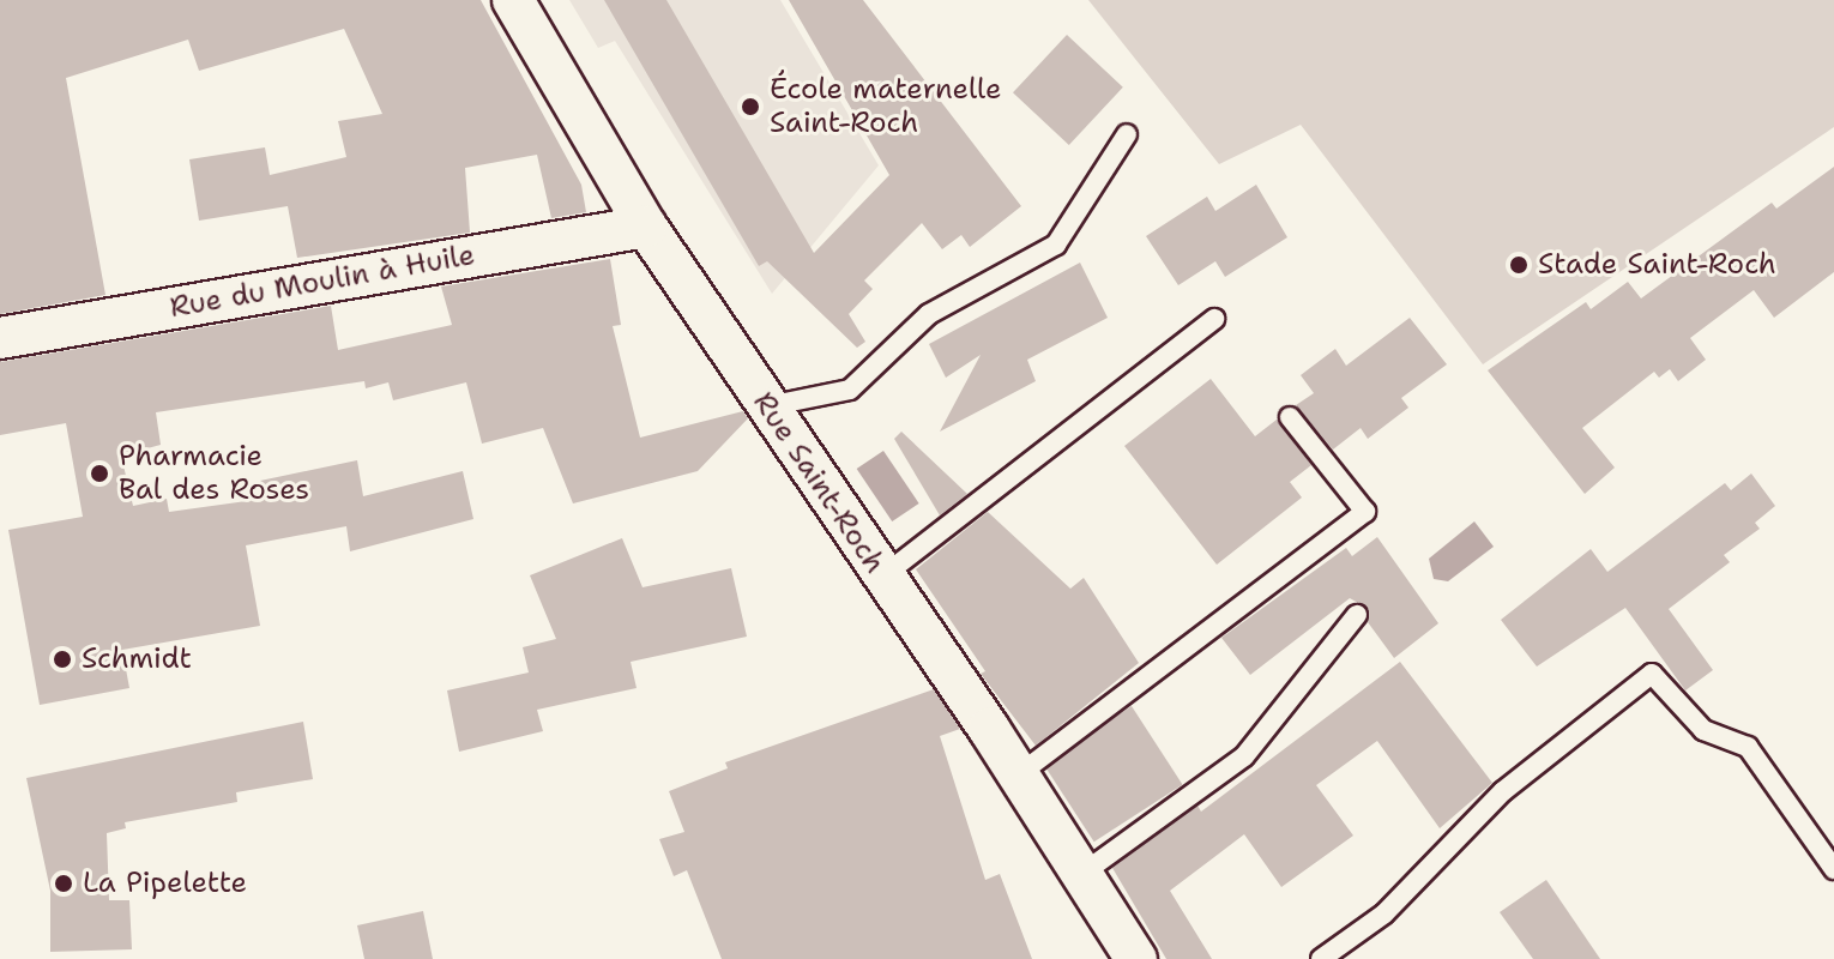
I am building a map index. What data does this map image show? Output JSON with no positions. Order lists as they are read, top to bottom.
{
  "streets": {
    "street": ["Rue du Moulin à Huile", "Rue Saint-Roch"]
  },
  "crossings": [
    ["Rue du Moulin à Huile", "Rue Saint-Roch"]
  ],
  "places": [
    "École maternelle Saint-Roch",
    "Stade Saint-Roch",
    "Pharmacie Bal des Roses",
    "Schmidt",
    "La Pipelette"
  ]
}
